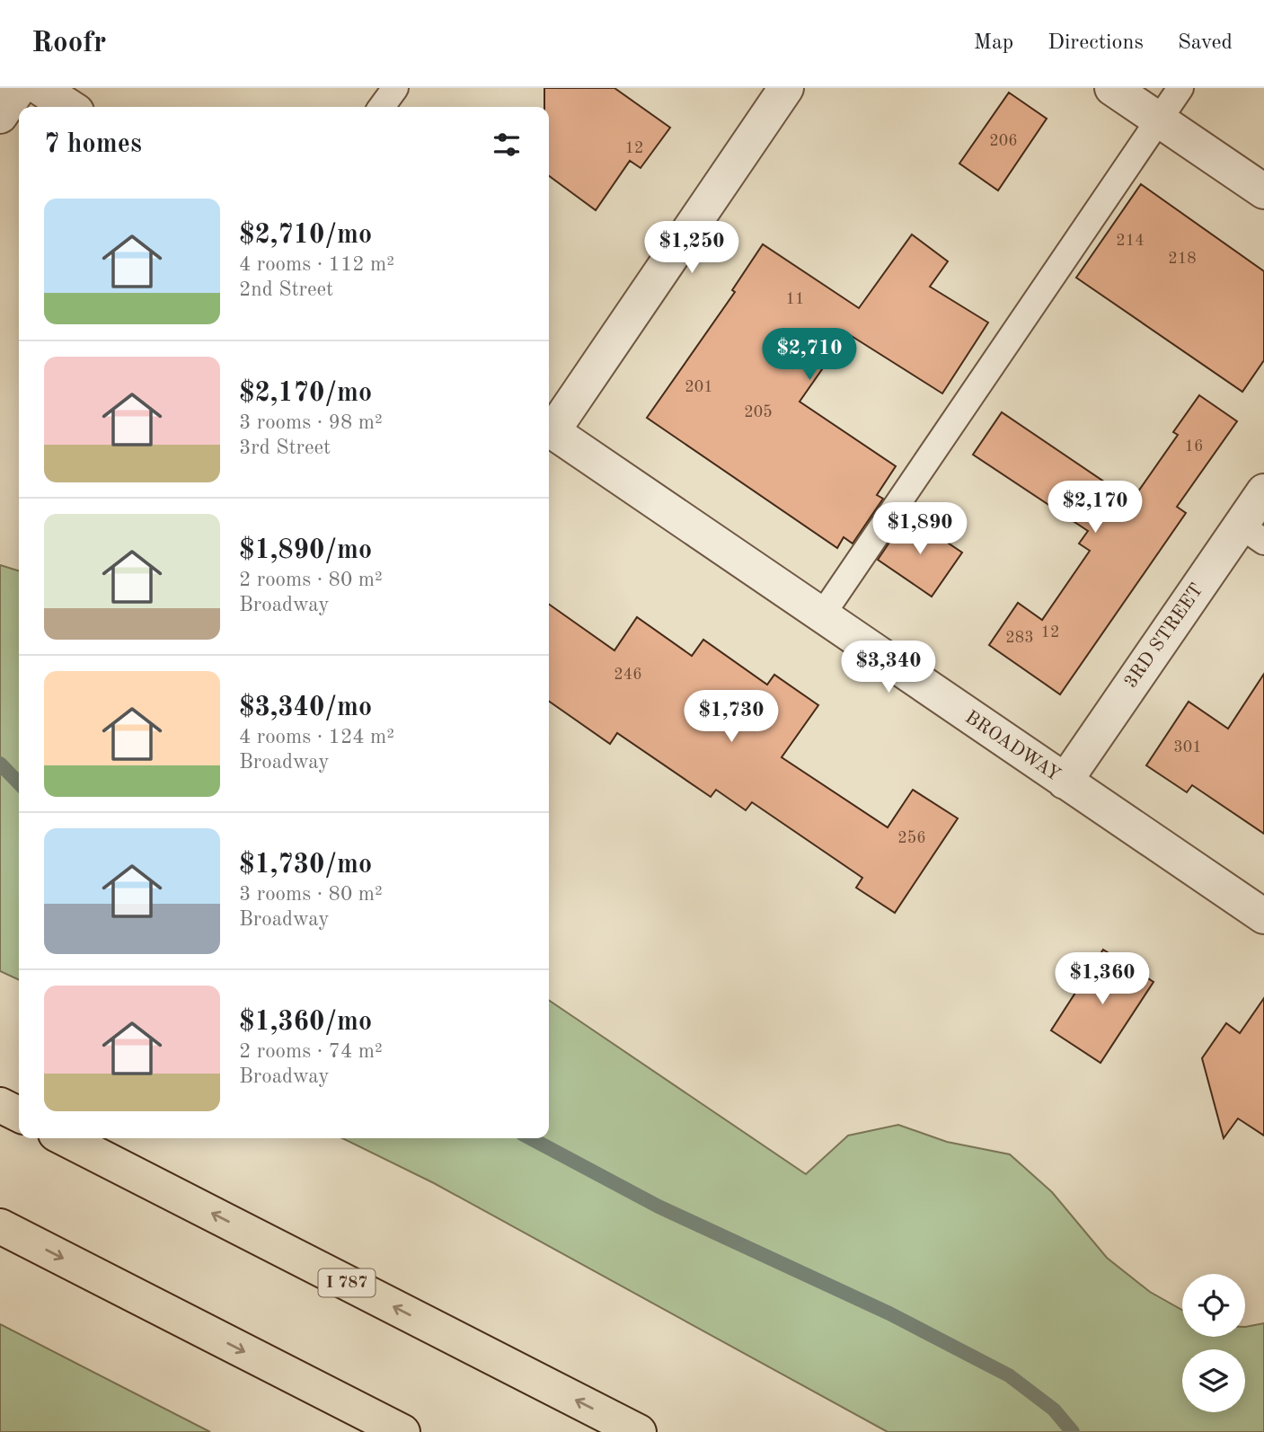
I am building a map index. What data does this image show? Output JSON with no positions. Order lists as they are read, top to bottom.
{
  "streets": {
    "highway": ["I 787"],
    "street": ["3RD STREET", "BROADWAY"]
  },
  "crossings": [
    ["3RD STREET", "BROADWAY"]
  ],
  "house_numbers": [
    "206",
    "12",
    "214",
    "218",
    "11",
    "201",
    "205",
    "16",
    "12",
    "283",
    "246",
    "301",
    "256"
  ],
  "page": {
    "header": "Roofr",
    "nav": ["Map", "Directions", "Saved"],
    "heading": "7 homes",
    "list": [
      {
        "name": "$2,710/mo",
        "note": "4 rooms · 112 m² · 2nd Street"
      },
      {
        "name": "$2,170/mo",
        "note": "3 rooms · 98 m² · 3rd Street"
      },
      {
        "name": "$1,890/mo",
        "note": "2 rooms · 80 m² · Broadway"
      },
      {
        "name": "$3,340/mo",
        "note": "4 rooms · 124 m² · Broadway"
      },
      {
        "name": "$1,730/mo",
        "note": "3 rooms · 80 m² · Broadway"
      },
      {
        "name": "$1,360/mo",
        "note": "2 rooms · 74 m² · Broadway"
      }
    ],
    "price": [
      "$1,250",
      "$2,710",
      "$2,170",
      "$1,890",
      "$3,340",
      "$1,730",
      "$1,360"
    ]
  }
}
